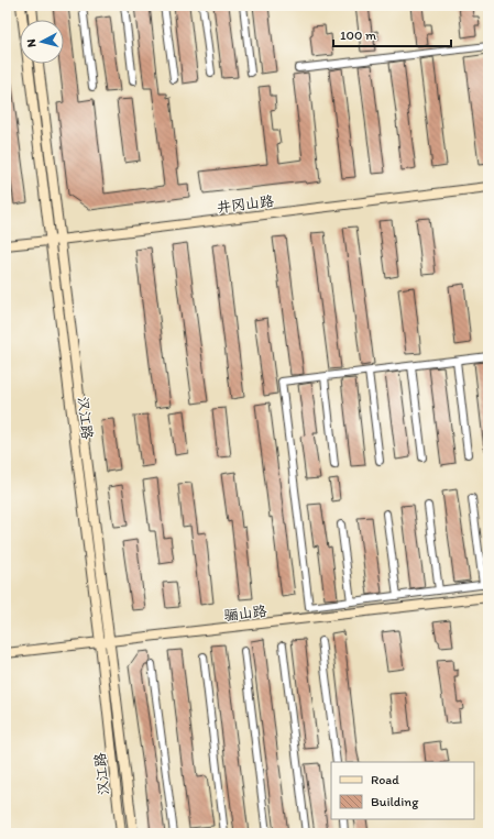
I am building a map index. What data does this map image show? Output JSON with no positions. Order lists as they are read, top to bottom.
{
  "streets": {
    "street": ["井冈山路", "汉江路", "骊山路"]
  },
  "crossings": [
    ["井冈山路", "汉江路"],
    ["汉江路", "骊山路"]
  ],
  "legend": ["Road", "Building"],
  "scale_bar": "100 m",
  "north": "left"
}
